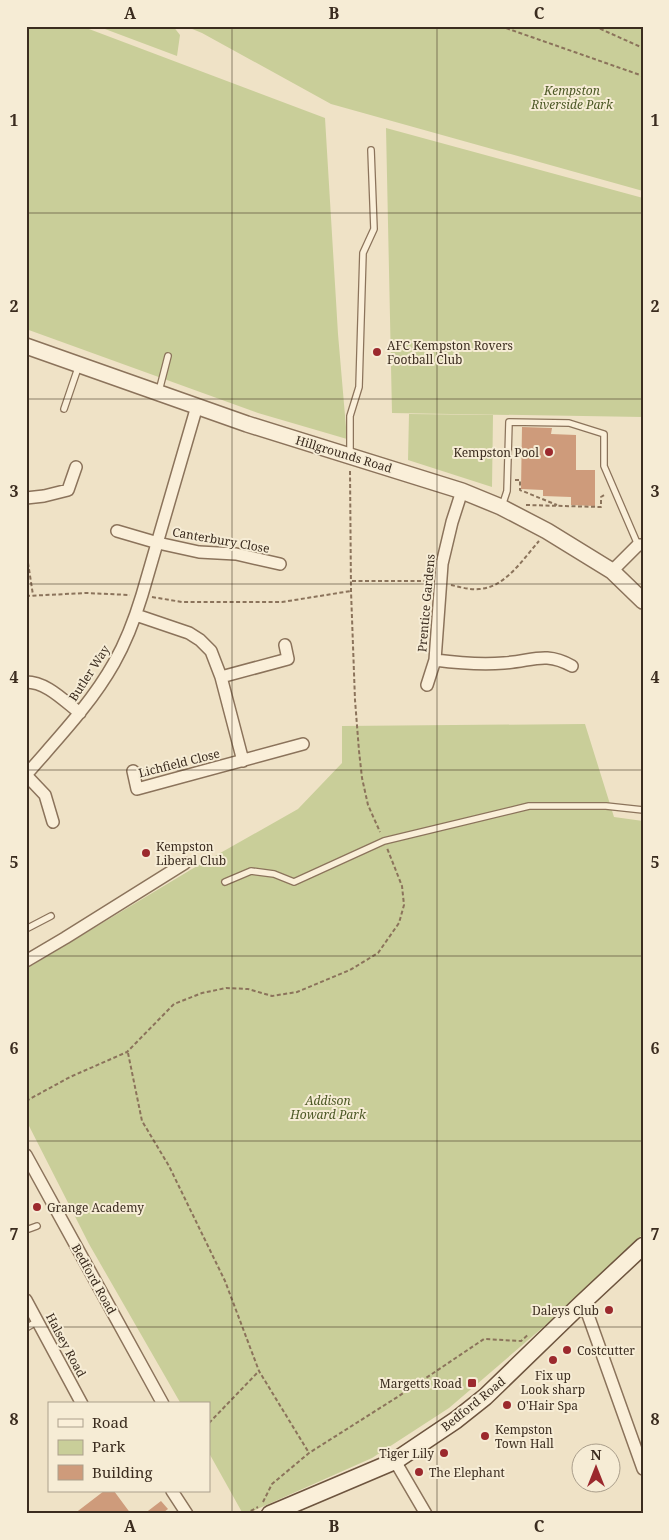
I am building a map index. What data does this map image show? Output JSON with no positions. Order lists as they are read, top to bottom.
{
  "streets": {
    "main road": ["Bedford Road"],
    "street": [
      "Hillgrounds Road",
      "Canterbury Close",
      "Prentice Gardens",
      "Butler Way",
      "Lichfield Close",
      "Halsey Road"
    ]
  },
  "crossings": [
    ["Hillgrounds Road", "Prentice Gardens"],
    ["Hillgrounds Road", "Butler Way"],
    ["Canterbury Close", "Butler Way"]
  ],
  "parks": ["Kempston Riverside Park", "Addison Howard Park"],
  "places": {
    "other": [
      "AFC Kempston Rovers Football Club",
      "Kempston Pool",
      "Kempston Liberal Club",
      "Grange Academy",
      "Daleys Club",
      "Costcutter",
      "Fix up Look sharp",
      "O'Hair Spa",
      "Kempston Town Hall",
      "Tiger Lily",
      "The Elephant"
    ],
    "transit": ["Margetts Road"]
  },
  "legend": ["Road", "Park", "Building"],
  "north": "top",
  "grid": {
    "columns": ["A", "B", "C"],
    "rows": [
      "1",
      "2",
      "3",
      "4",
      "5",
      "6",
      "7",
      "8"
    ]
  }
}
